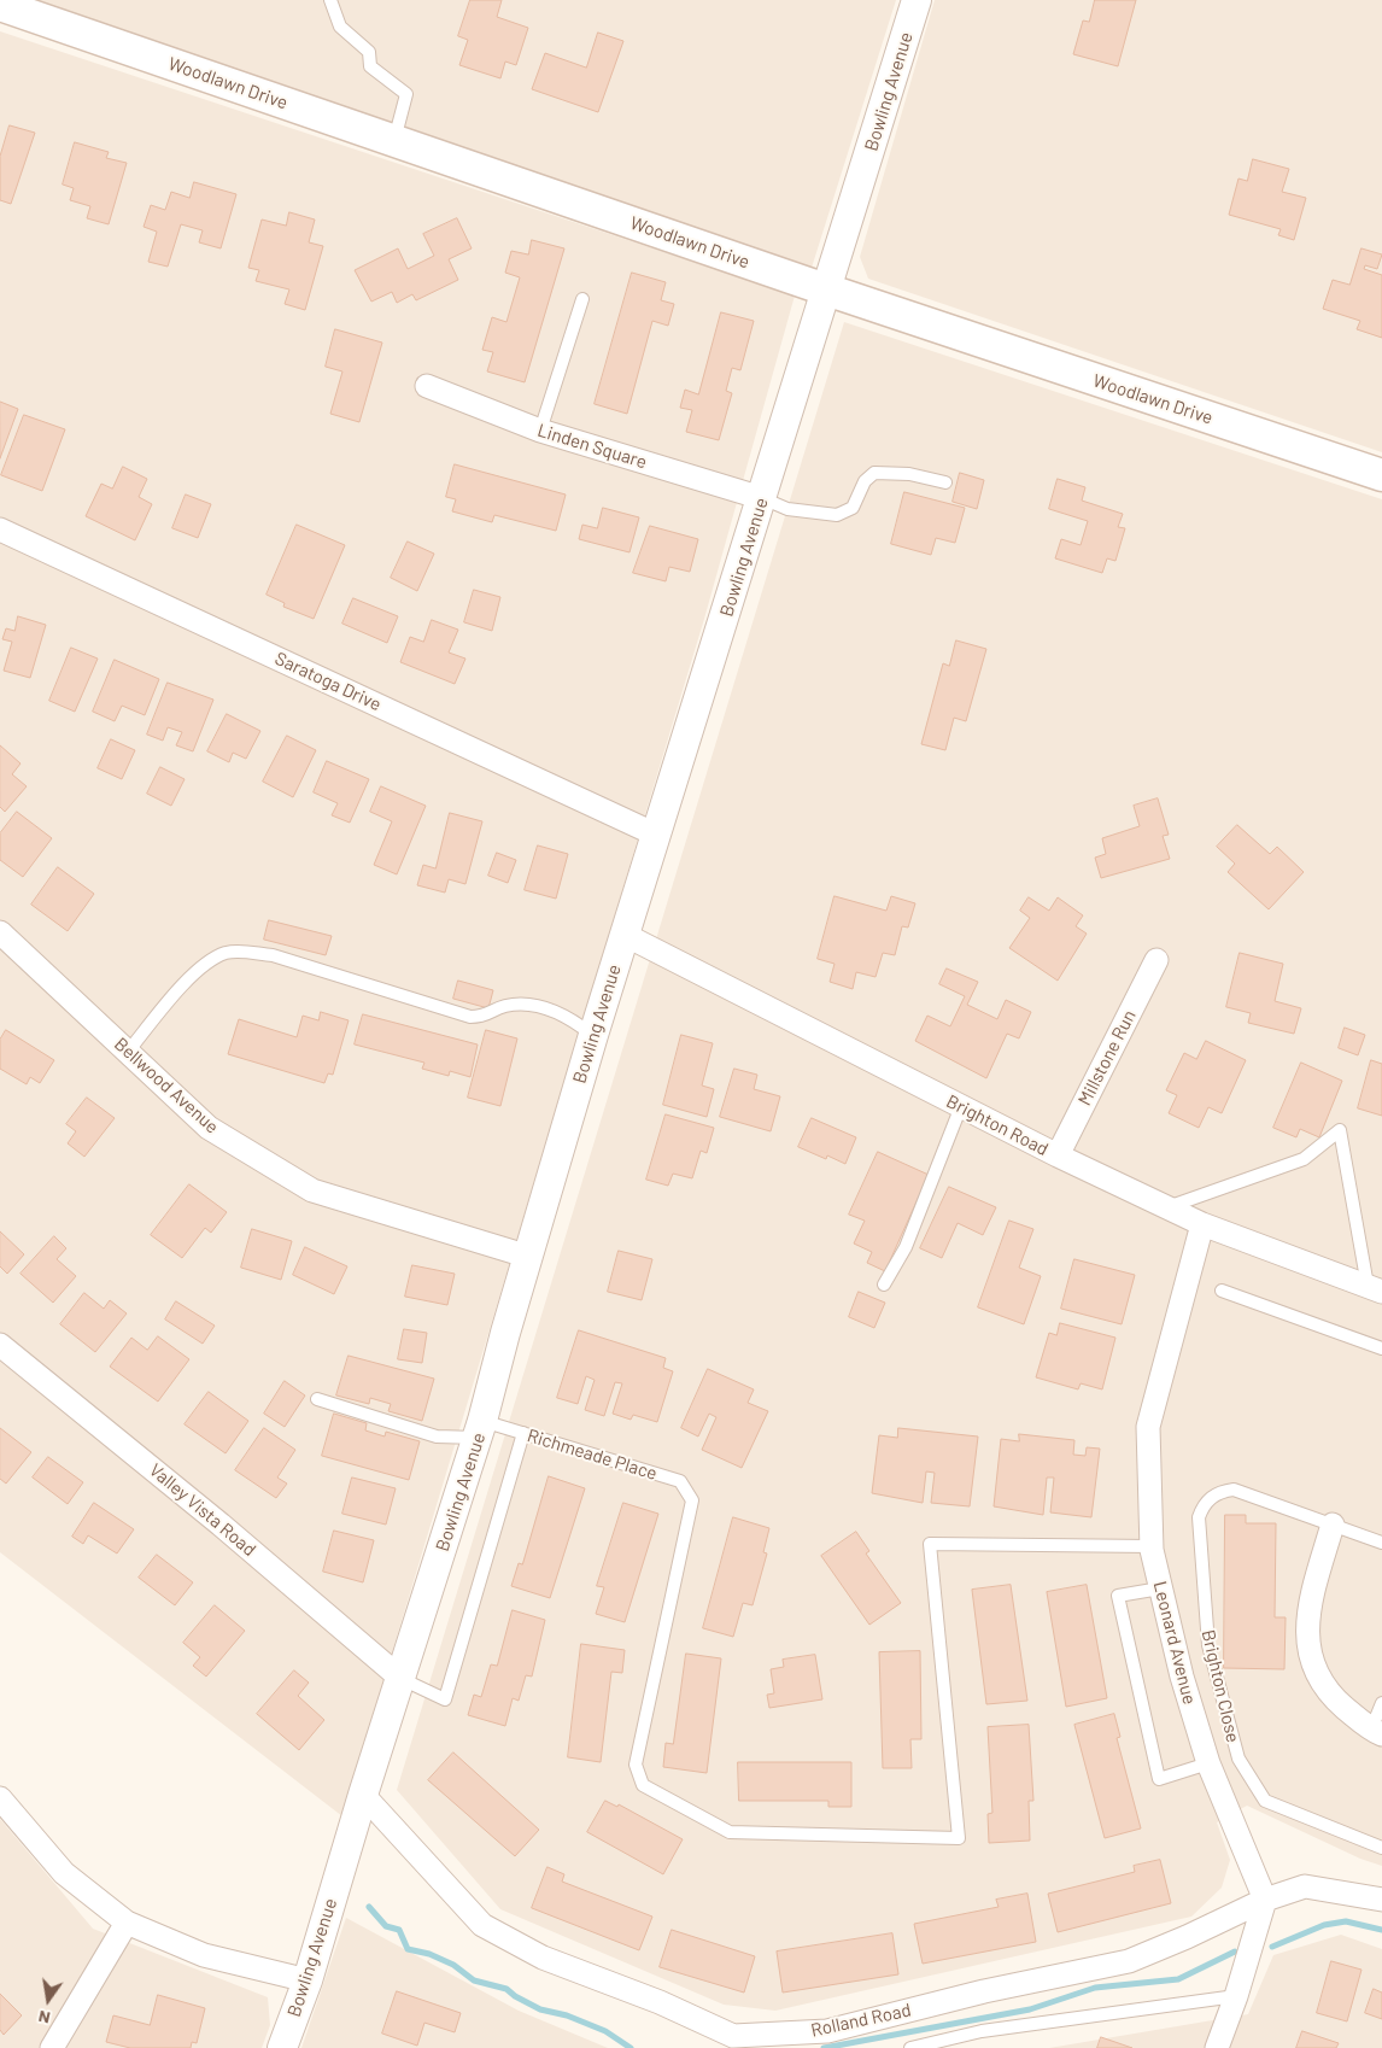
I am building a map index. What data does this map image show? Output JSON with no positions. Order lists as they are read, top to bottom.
{
  "streets": {
    "main road": ["Woodlawn Drive"],
    "street": [
      "Bowling Avenue",
      "Linden Square",
      "Saratoga Drive",
      "Millstone Run",
      "Bellwood Avenue",
      "Brighton Road",
      "Valley Vista Road",
      "Leonard Avenue",
      "Rolland Road"
    ],
    "lane": ["Richmeade Place", "Brighton Close"]
  },
  "crossings": [
    ["Woodlawn Drive", "Bowling Avenue"],
    ["Bowling Avenue", "Linden Square"],
    ["Bowling Avenue", "Saratoga Drive"],
    ["Bowling Avenue", "Bellwood Avenue"],
    ["Bowling Avenue", "Brighton Road"],
    ["Bowling Avenue", "Richmeade Place"],
    ["Bowling Avenue", "Valley Vista Road"],
    ["Bowling Avenue", "Rolland Road"],
    ["Millstone Run", "Brighton Road"],
    ["Brighton Road", "Leonard Avenue"],
    ["Richmeade Place", "Leonard Avenue"],
    ["Leonard Avenue", "Rolland Road"]
  ],
  "north": "bottom"
}
